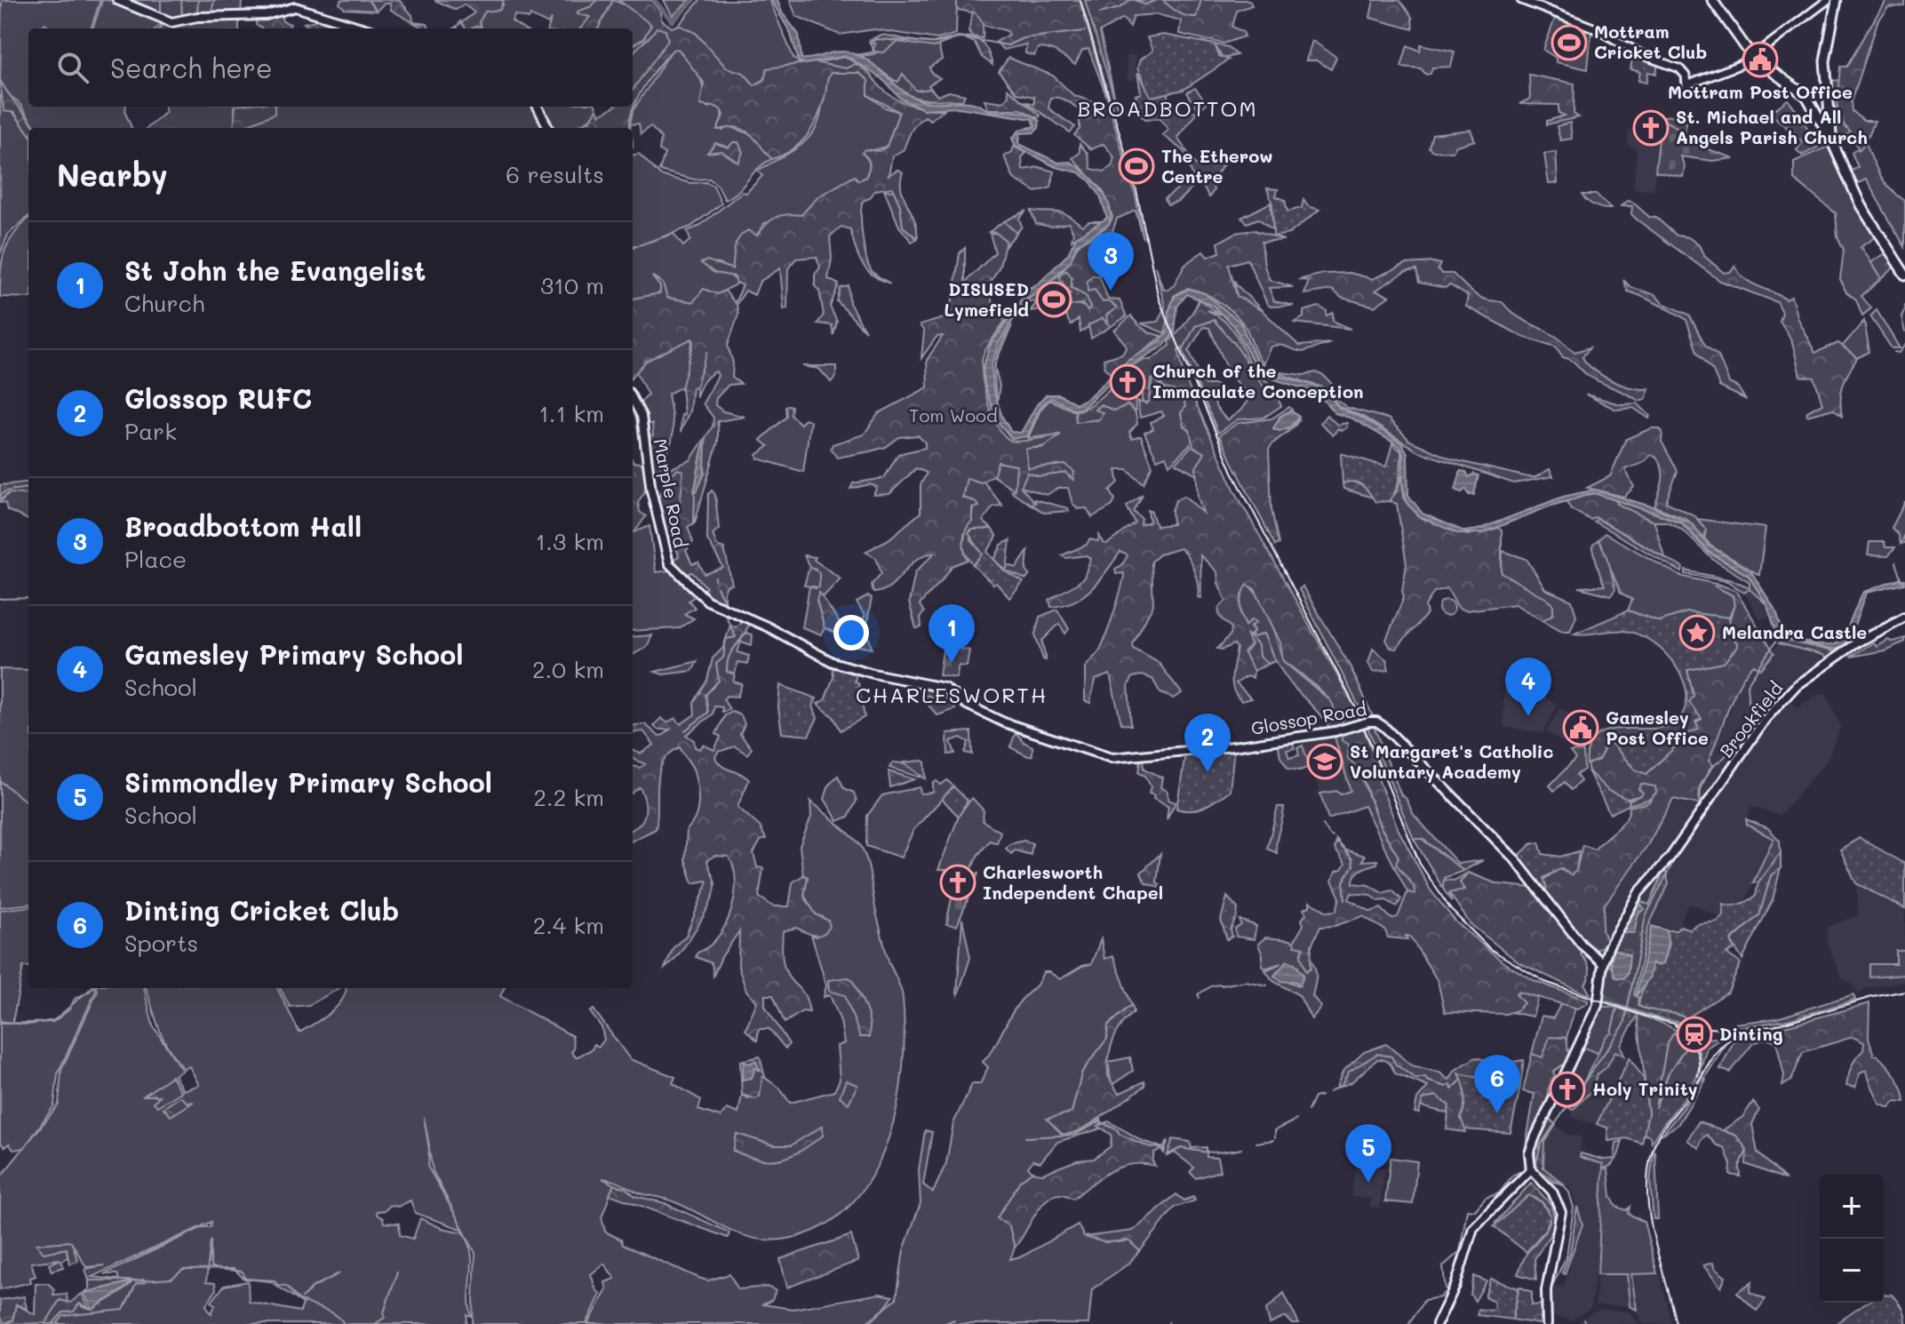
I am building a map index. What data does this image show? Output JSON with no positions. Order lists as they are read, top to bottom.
{
  "streets": {
    "main road": ["Marple Road", "Glossop Road", "Brookfield"]
  },
  "crossings": [
    ["Marple Road", "Glossop Road"],
    ["Glossop Road", "Brookfield"]
  ],
  "districts": ["BROADBOTTOM", "CHARLESWORTH"],
  "parks": ["Tom Wood"],
  "places": {
    "sports": ["Mottram Cricket Club", "The Etherow Centre", "DISUSED Lymefield"],
    "public building": ["Mottram Post Office", "Gamesley Post Office"],
    "church": [
      "St. Michael and All Angels Parish Church",
      "Church of the Immaculate Conception",
      "Charlesworth Independent Chapel",
      "Holy Trinity"
    ],
    "place": ["Melandra Castle"],
    "school or university": ["St Margaret's Catholic Voluntary Academy"],
    "station": ["Dinting"]
  },
  "page": {
    "search": "Search here",
    "heading": ["Nearby", "6 results"],
    "list": [
      {
        "mark": "1",
        "name": "St John the Evangelist",
        "note": "Church",
        "value": "310 m"
      },
      {
        "mark": "2",
        "name": "Glossop RUFC",
        "note": "Park",
        "value": "1.1 km"
      },
      {
        "mark": "3",
        "name": "Broadbottom Hall",
        "note": "Place",
        "value": "1.3 km"
      },
      {
        "mark": "4",
        "name": "Gamesley Primary School",
        "note": "School",
        "value": "2.0 km"
      },
      {
        "mark": "5",
        "name": "Simmondley Primary School",
        "note": "School",
        "value": "2.2 km"
      },
      {
        "mark": "6",
        "name": "Dinting Cricket Club",
        "note": "Sports",
        "value": "2.4 km"
      }
    ],
    "pins": [
      "3",
      "1",
      "4",
      "2",
      "6",
      "5"
    ],
    "map_buttons": ["+", "−"]
  }
}
